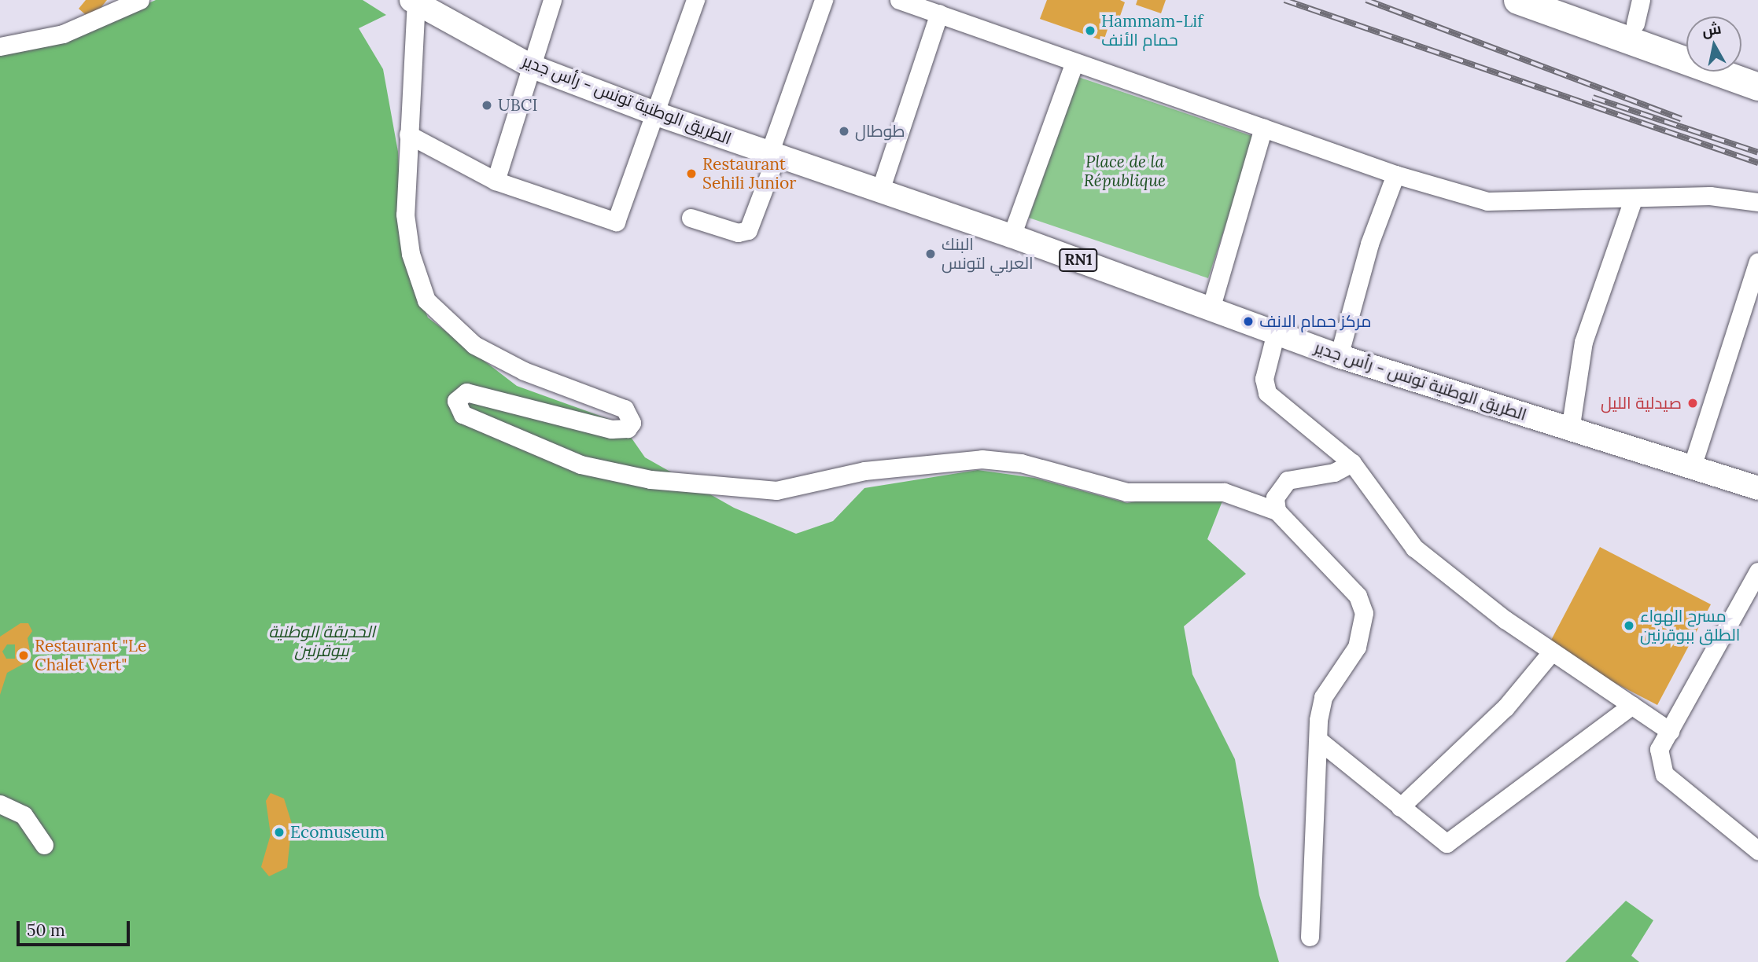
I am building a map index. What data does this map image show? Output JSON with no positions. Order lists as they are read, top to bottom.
{
  "streets": {
    "main road": ["الطريق الوطنية تونس - رأس جدير", "RN1"]
  },
  "parks": ["Place de la République", "الحديقة الوطنية ببوقرنين"],
  "places": [
    "Hammam-Lif حمام الأنف",
    "UBCI",
    "طوطال",
    "Restaurant Sehili Junior",
    "البنك العربي لتونس",
    "مركز حمام الانف",
    "صيدلية الليل",
    "مسرح الهواء الطلق ببوقرنين",
    "Restaurant \"Le Chalet Vert\"",
    "Ecomuseum"
  ],
  "scale_bar": "50 m",
  "north": "top"
}
